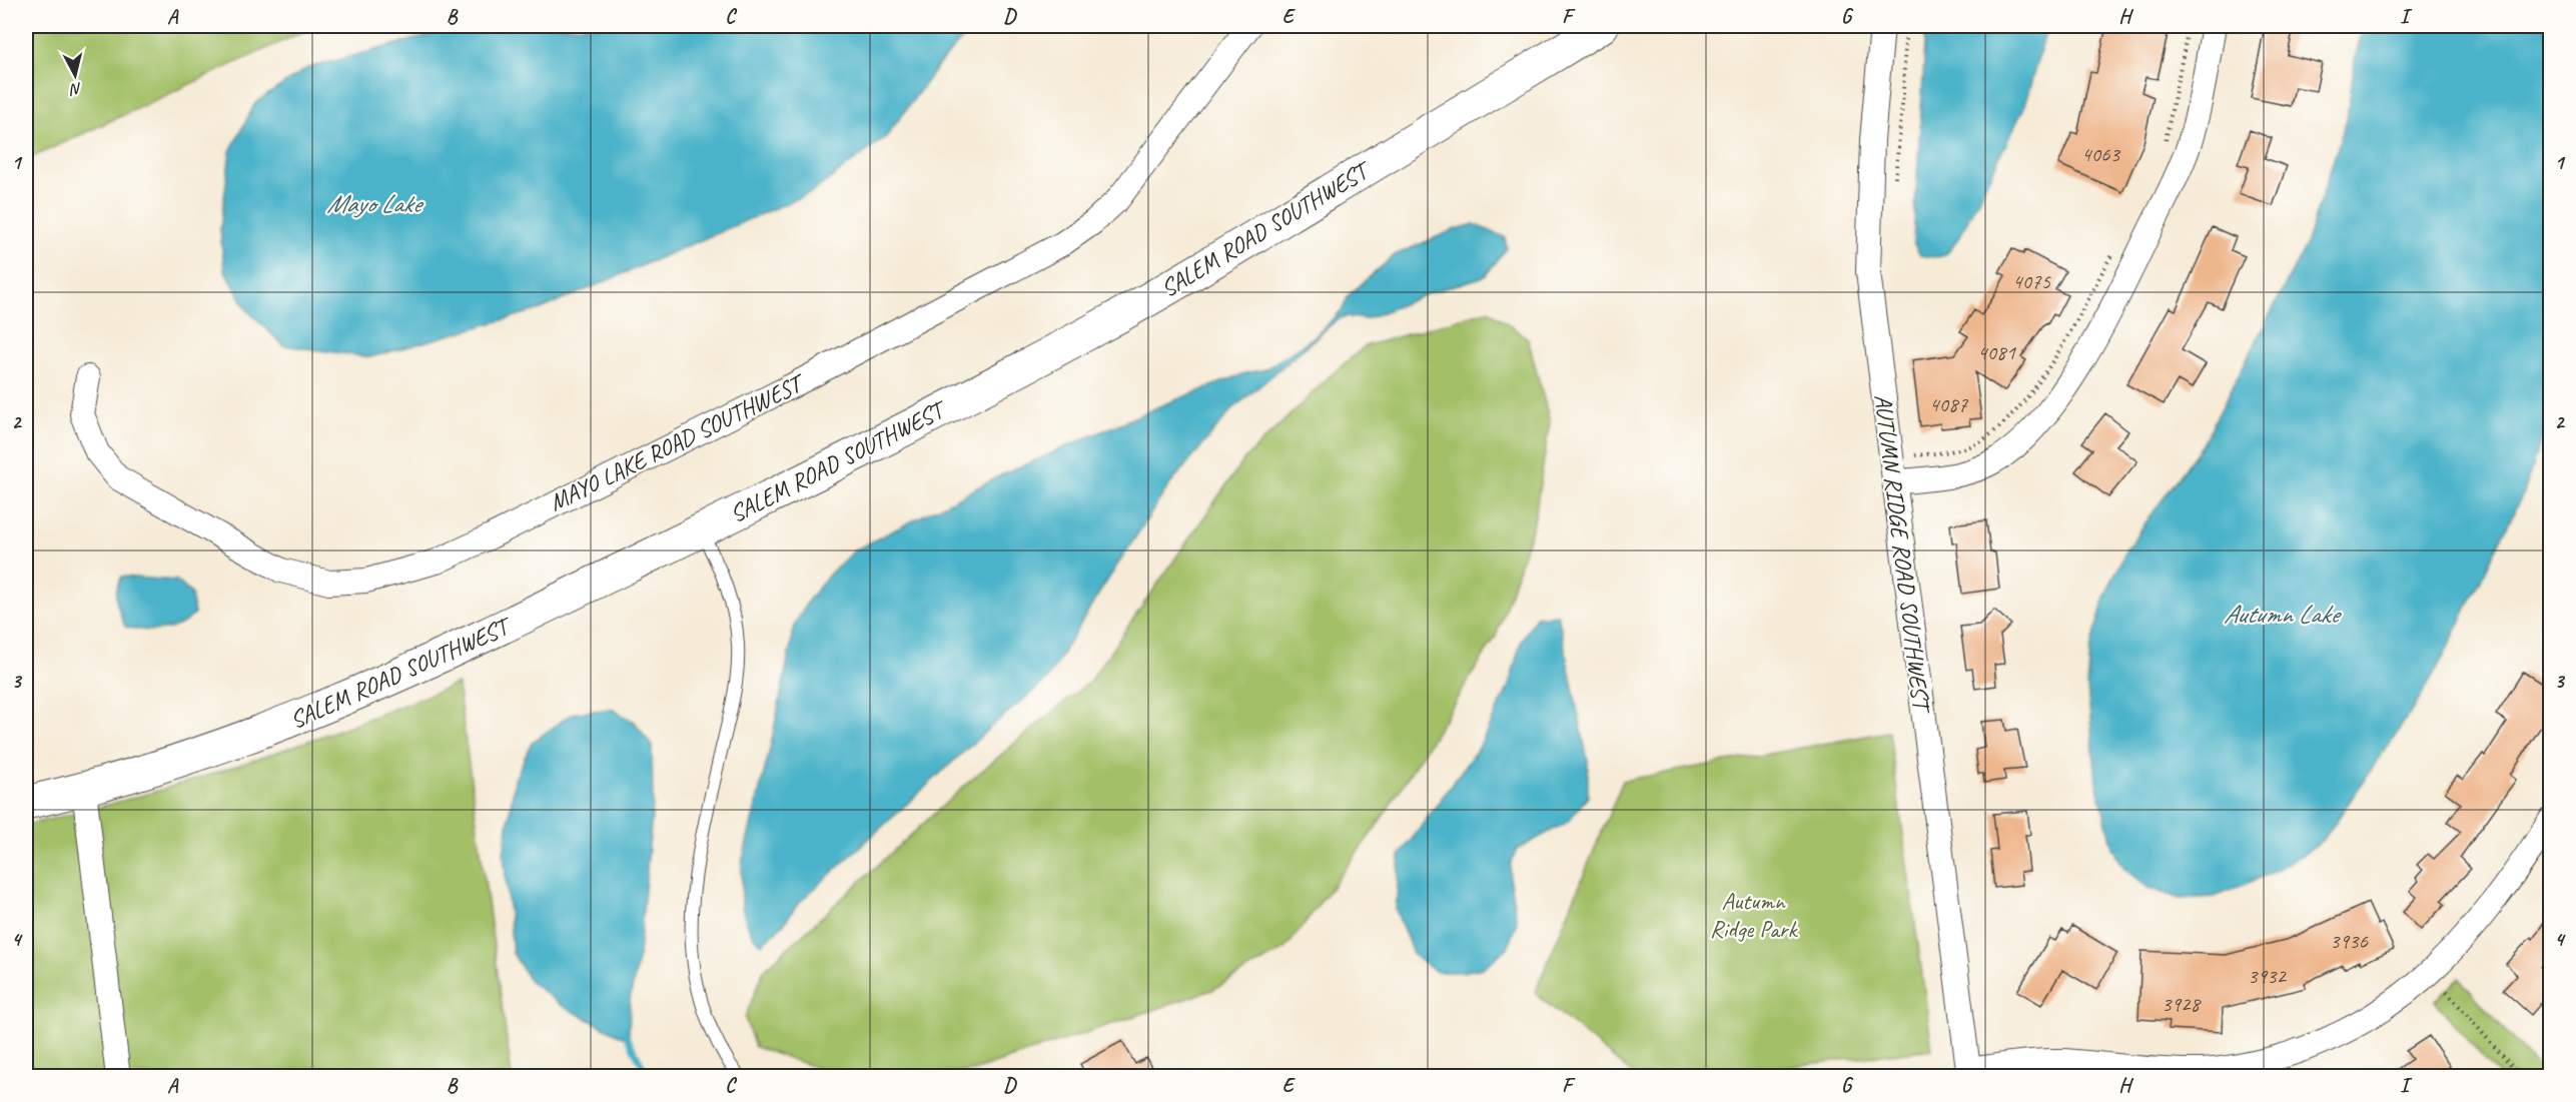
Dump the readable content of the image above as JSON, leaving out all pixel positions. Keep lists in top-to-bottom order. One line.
{"streets":{"main road":["SALEM ROAD SOUTHWEST"],"street":["MAYO LAKE ROAD SOUTHWEST","AUTUMN RIDGE ROAD SOUTHWEST"]},"water":["Mayo Lake","Autumn Lake"],"parks":["Autumn Ridge Park"],"house_numbers":["4063","4075","4081","4087","3936","3932","3928"],"north":"bottom","grid":{"columns":["A","B","C","D","E","F","G","H","I"],"rows":["1","2","3","4"]}}
